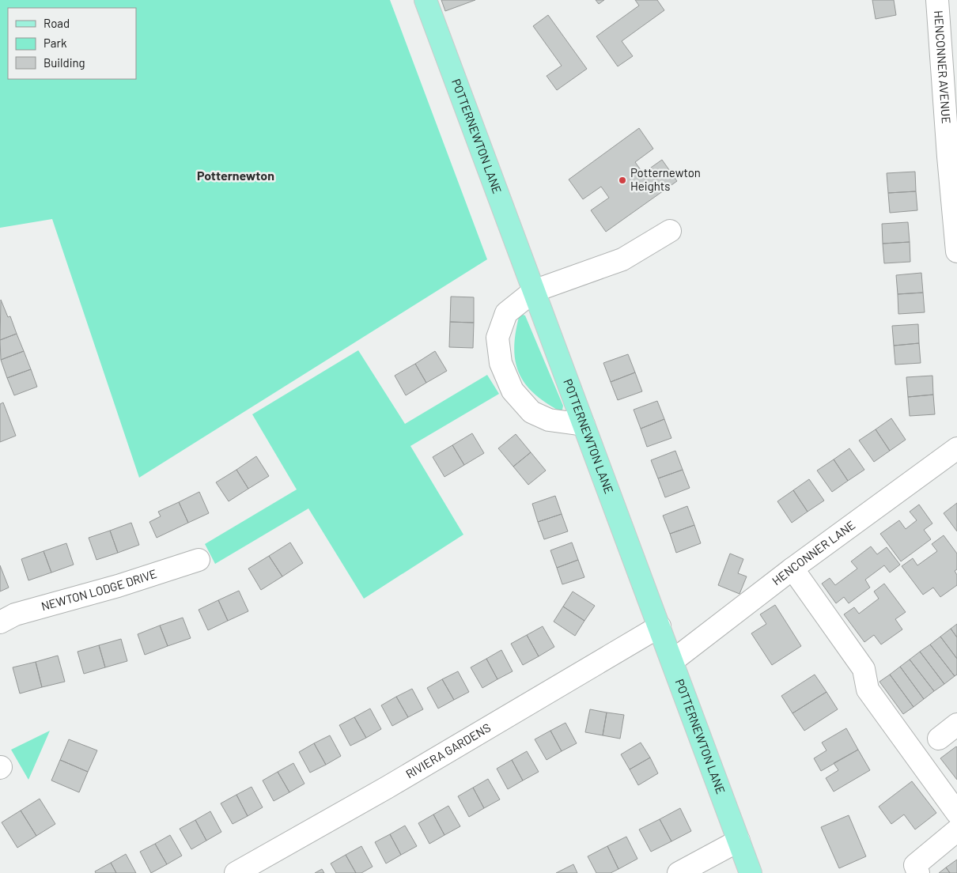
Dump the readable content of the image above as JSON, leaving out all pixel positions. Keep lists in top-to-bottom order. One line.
{"streets":{"main road":["POTTERNEWTON LANE"],"street":["HENCONNER AVENUE","HENCONNER LANE","NEWTON LODGE DRIVE","RIVIERA GARDENS"]},"crossings":[["POTTERNEWTON LANE","HENCONNER LANE"],["POTTERNEWTON LANE","RIVIERA GARDENS"]],"districts":["Potternewton"],"places":["Potternewton Heights"],"legend":["Road","Park","Building"]}
